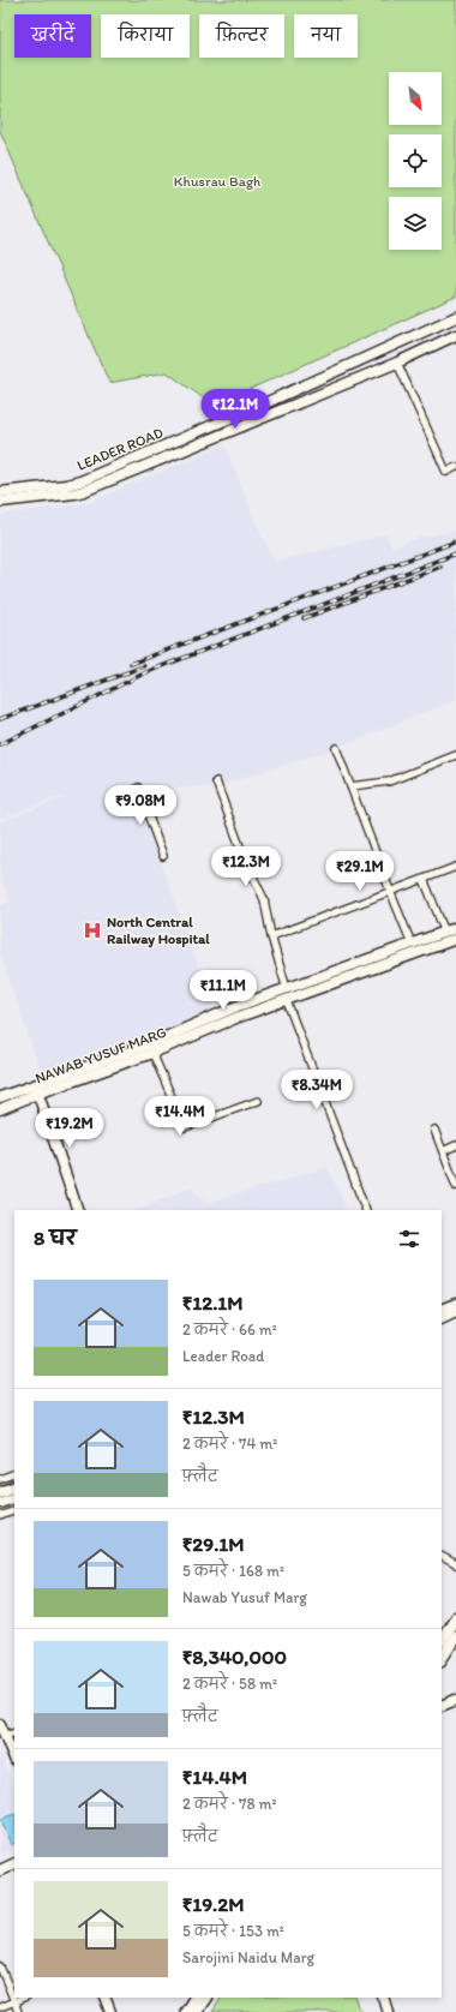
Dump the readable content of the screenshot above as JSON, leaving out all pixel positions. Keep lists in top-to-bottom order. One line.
{"streets":{"main road":["LEADER ROAD","NAWAB YUSUF MARG"]},"parks":["Khusrau Bagh"],"places":{"hospital":["North Central Railway Hospital"]},"north":"bottom right","page":{"chip":["खरीदें","किराया","फ़िल्टर","नया"],"price":["₹12.1M","₹9.08M","₹12.3M","₹29.1M","₹11.1M","₹8.34M","₹14.4M","₹19.2M"],"heading":"8 घर","list":[{"name":"₹12.1M","note":"2 कमरे · 66 m² · Leader Road"},{"name":"₹12.3M","note":"2 कमरे · 74 m² · फ़्लैट"},{"name":"₹29.1M","note":"5 कमरे · 168 m² · Nawab Yusuf Marg"},{"name":"₹8,340,000","note":"2 कमरे · 58 m² · फ़्लैट"},{"name":"₹14.4M","note":"2 कमरे · 78 m² · फ़्लैट"},{"name":"₹19.2M","note":"5 कमरे · 153 m² · Sarojini Naidu Marg"}]}}
